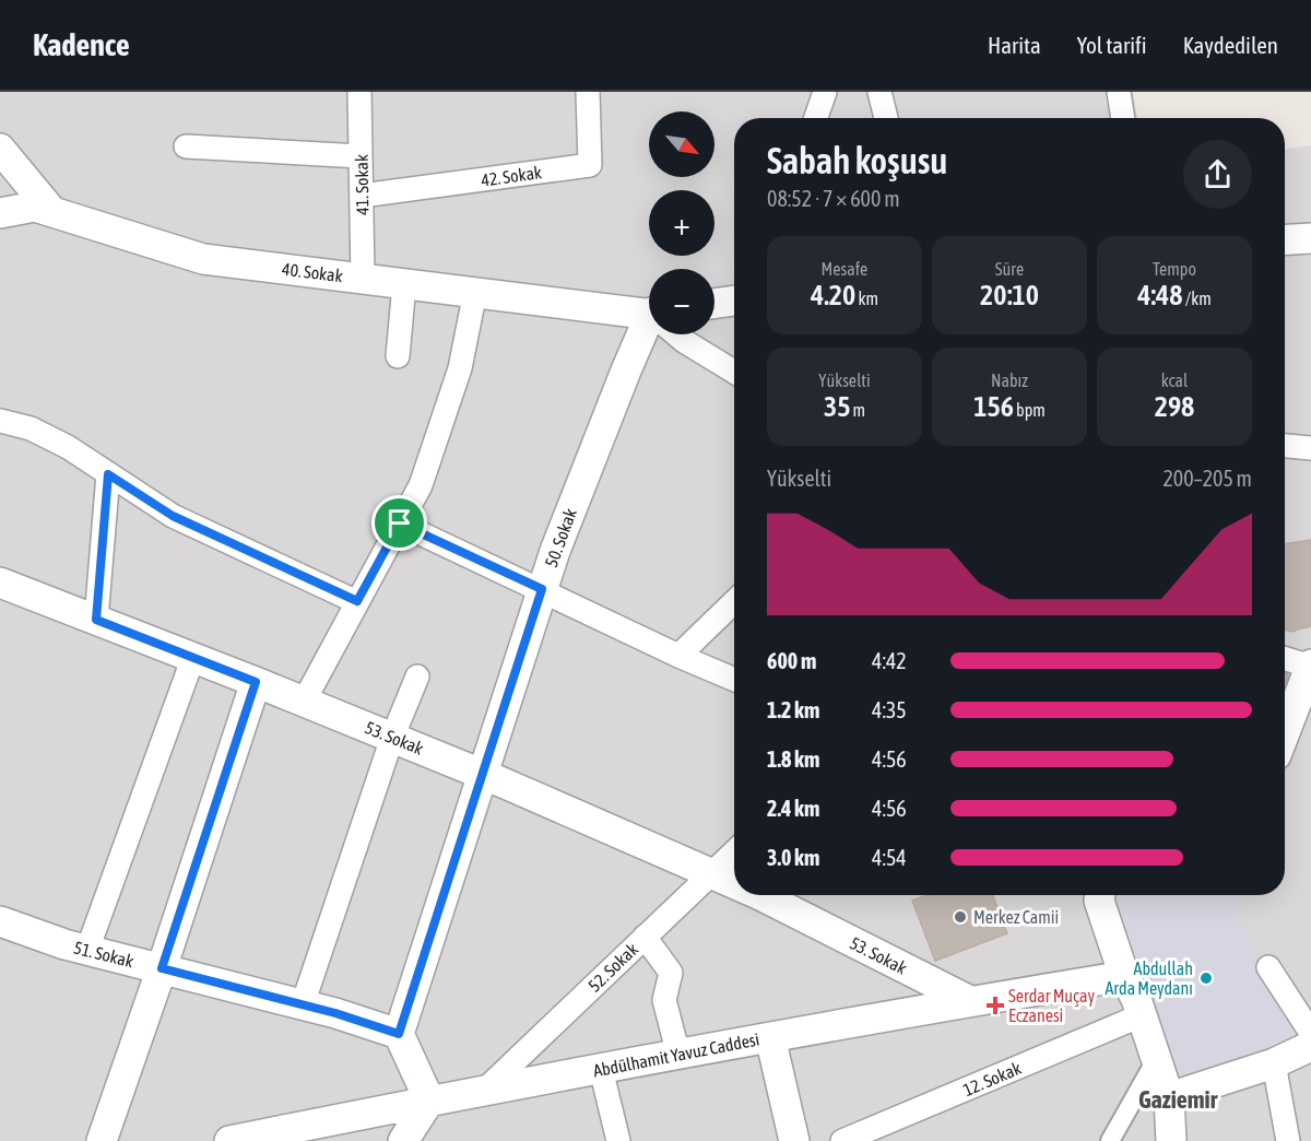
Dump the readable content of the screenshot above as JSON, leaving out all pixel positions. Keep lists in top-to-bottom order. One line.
{"streets":{"street":["42. Sokak","41. Sokak","40. Sokak","50. Sokak","53. Sokak","51. Sokak","52. Sokak","Abdülhamit Yavuz Caddesi","12. Sokak"]},"crossings":[["42. Sokak","41. Sokak"],["41. Sokak","40. Sokak"],["50. Sokak","53. Sokak"],["50. Sokak","51. Sokak"],["53. Sokak","52. Sokak"],["53. Sokak","Abdülhamit Yavuz Caddesi"],["52. Sokak","Abdülhamit Yavuz Caddesi"]],"districts":["Gaziemir"],"places":{"other":["Merkez Camii","Abdullah Arda Meydanı"],"health":["Serdar Muçay Eczanesi"]},"north":"bottom right","page":{"header":"Kadence","nav":["Harita","Yol tarifi","Kaydedilen"],"map_buttons":["+","−"],"heading":["Sabah koşusu","08:52 · 7 × 600 m"],"stats":[["Mesafe","4.20 km"],["Süre","20:10"],["Tempo","4:48 /km"],["Yükselti","35 m"],["Nabız","156 bpm"],["kcal","298"]],"chart":["Yükselti","200–205 m"],"list":[{"name":"600 m","note":"4:42"},{"name":"1.2 km","note":"4:35"},{"name":"1.8 km","note":"4:56"},{"name":"2.4 km","note":"4:56"},{"name":"3.0 km","note":"4:54"}]}}
